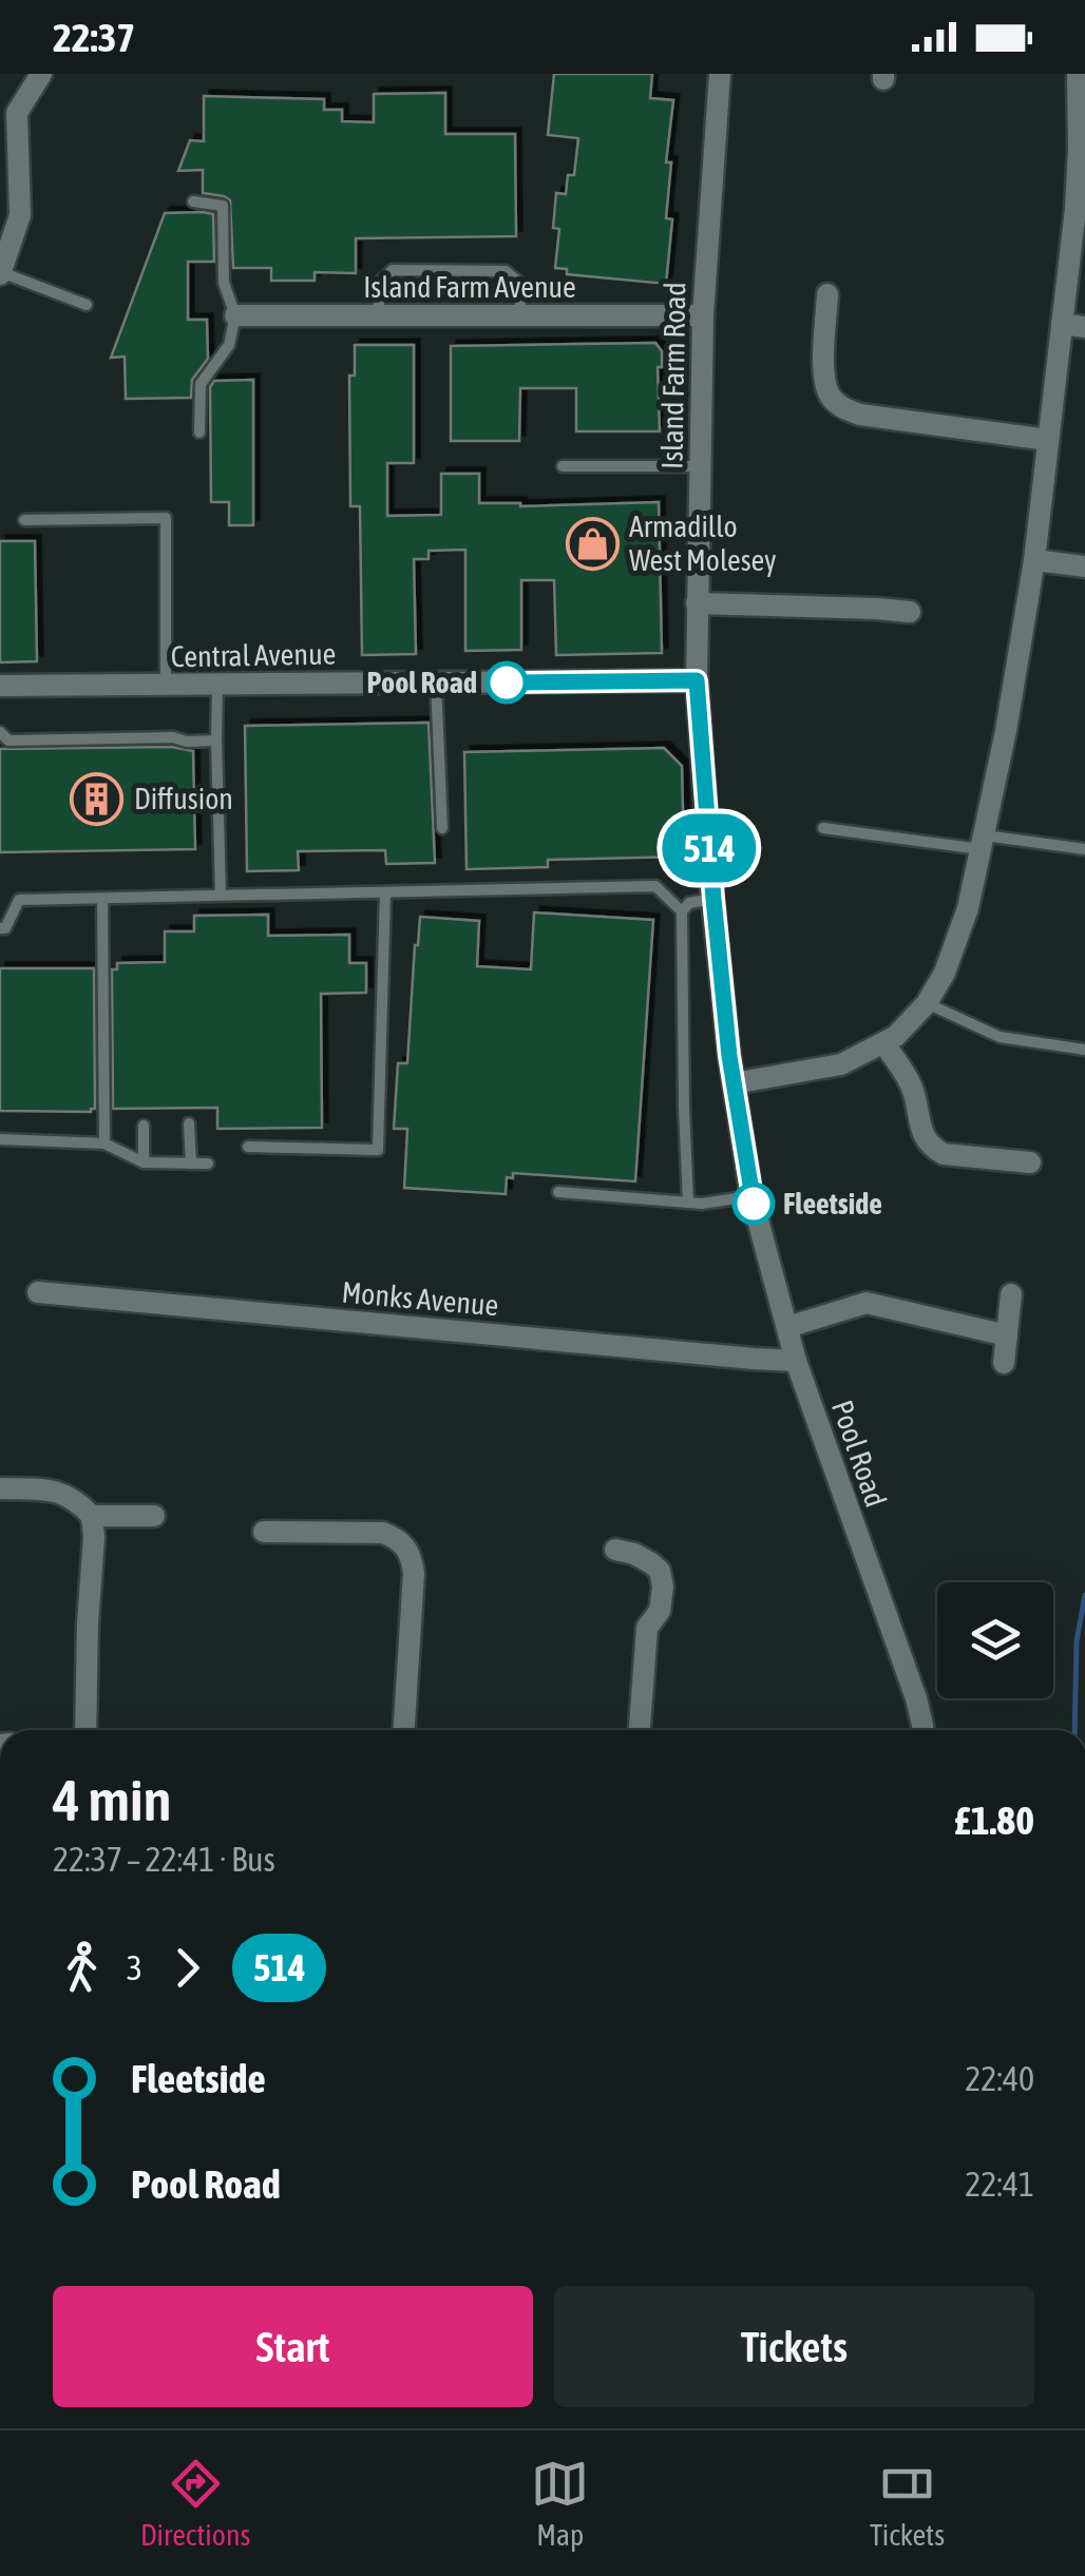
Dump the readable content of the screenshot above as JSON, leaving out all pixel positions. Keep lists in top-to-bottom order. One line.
{"streets":{"street":["Island Farm Avenue","Island Farm Road","Central Avenue","Monks Avenue","Pool Road"]},"crossings":[["Island Farm Avenue","Island Farm Road"],["Island Farm Road","Central Avenue"],["Island Farm Road","Pool Road"],["Central Avenue","Pool Road"],["Monks Avenue","Pool Road"]],"places":{"shop":["Armadillo West Molesey"],"other":["Pool Road","Fleetside"],"building":["Diffusion"]},"lines":["bus line 514"],"page":{"status":"22:37","on_map":"514","heading":["4 min","22:37 – 22:41 · Bus","£1.80"],"legs":["3","514"],"list":[{"name":"Fleetside","value":"22:40"},{"name":"Pool Road","value":"22:41"}],"buttons":["Start","Tickets"],"tabs":["Directions","Map","Tickets"]}}
